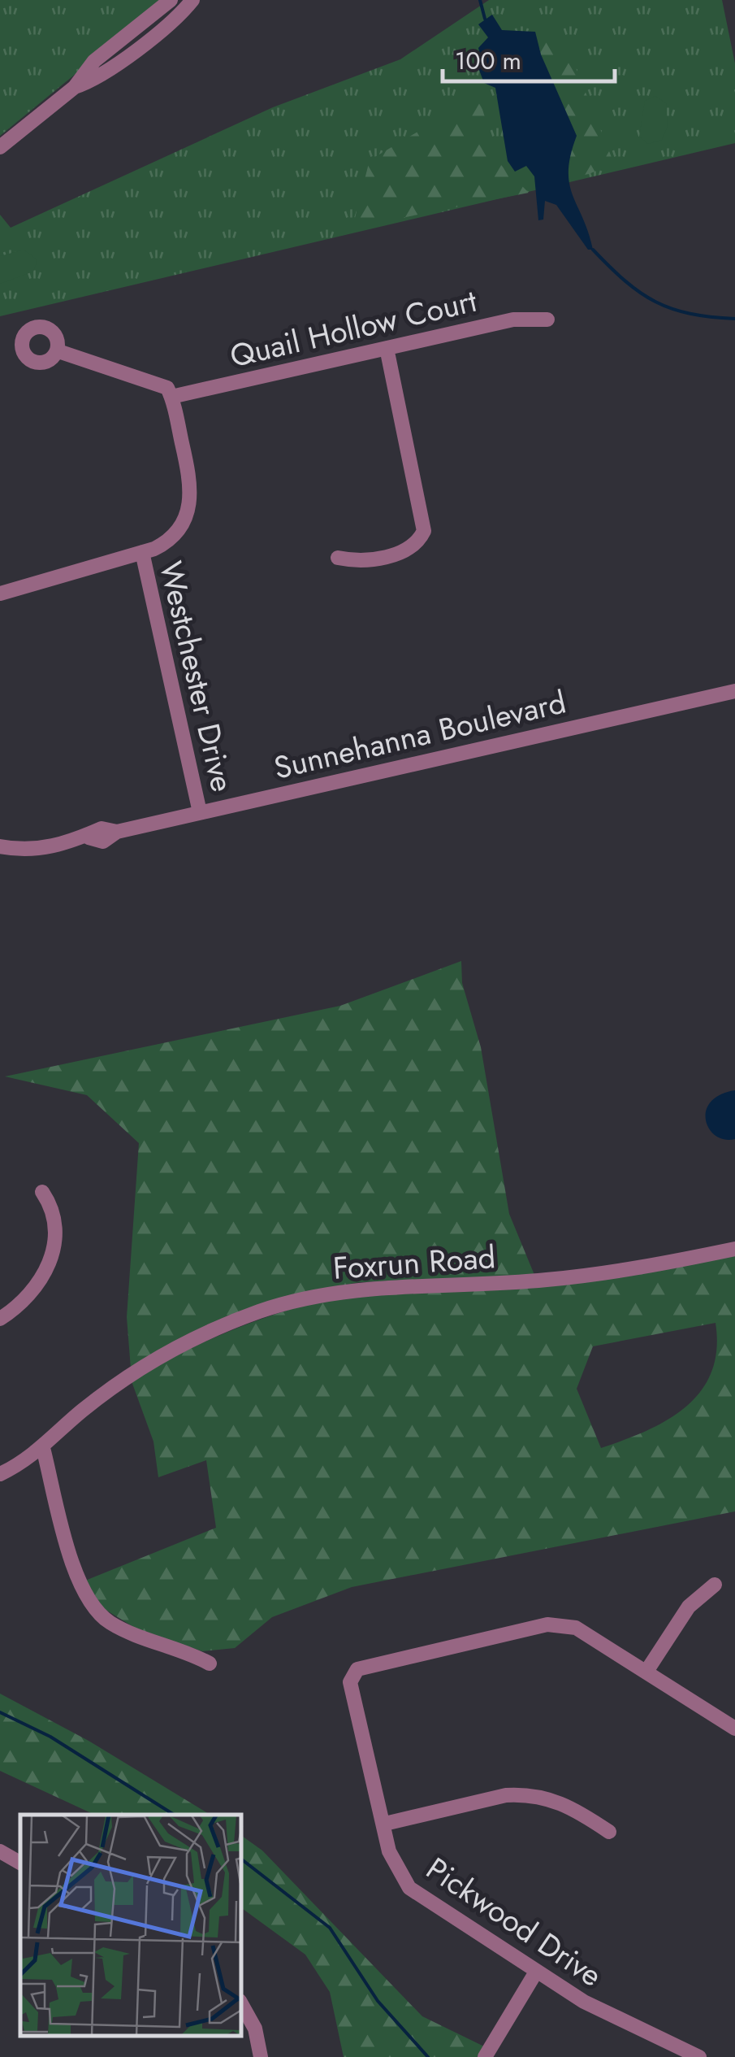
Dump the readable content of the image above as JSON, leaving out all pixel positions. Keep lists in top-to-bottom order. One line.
{"streets":{"street":["Quail Hollow Court","Westchester Drive","Sunnehanna Boulevard","Foxrun Road","Pickwood Drive"]},"crossings":[["Westchester Drive","Sunnehanna Boulevard"]],"scale_bar":"100 m"}
